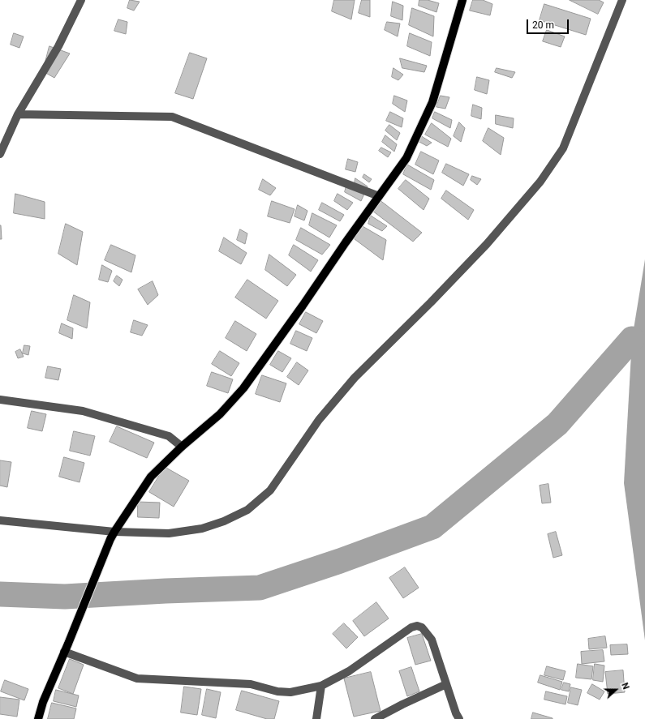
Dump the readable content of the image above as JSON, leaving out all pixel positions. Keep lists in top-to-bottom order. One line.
{"scale_bar":"20 m","north":"right"}
